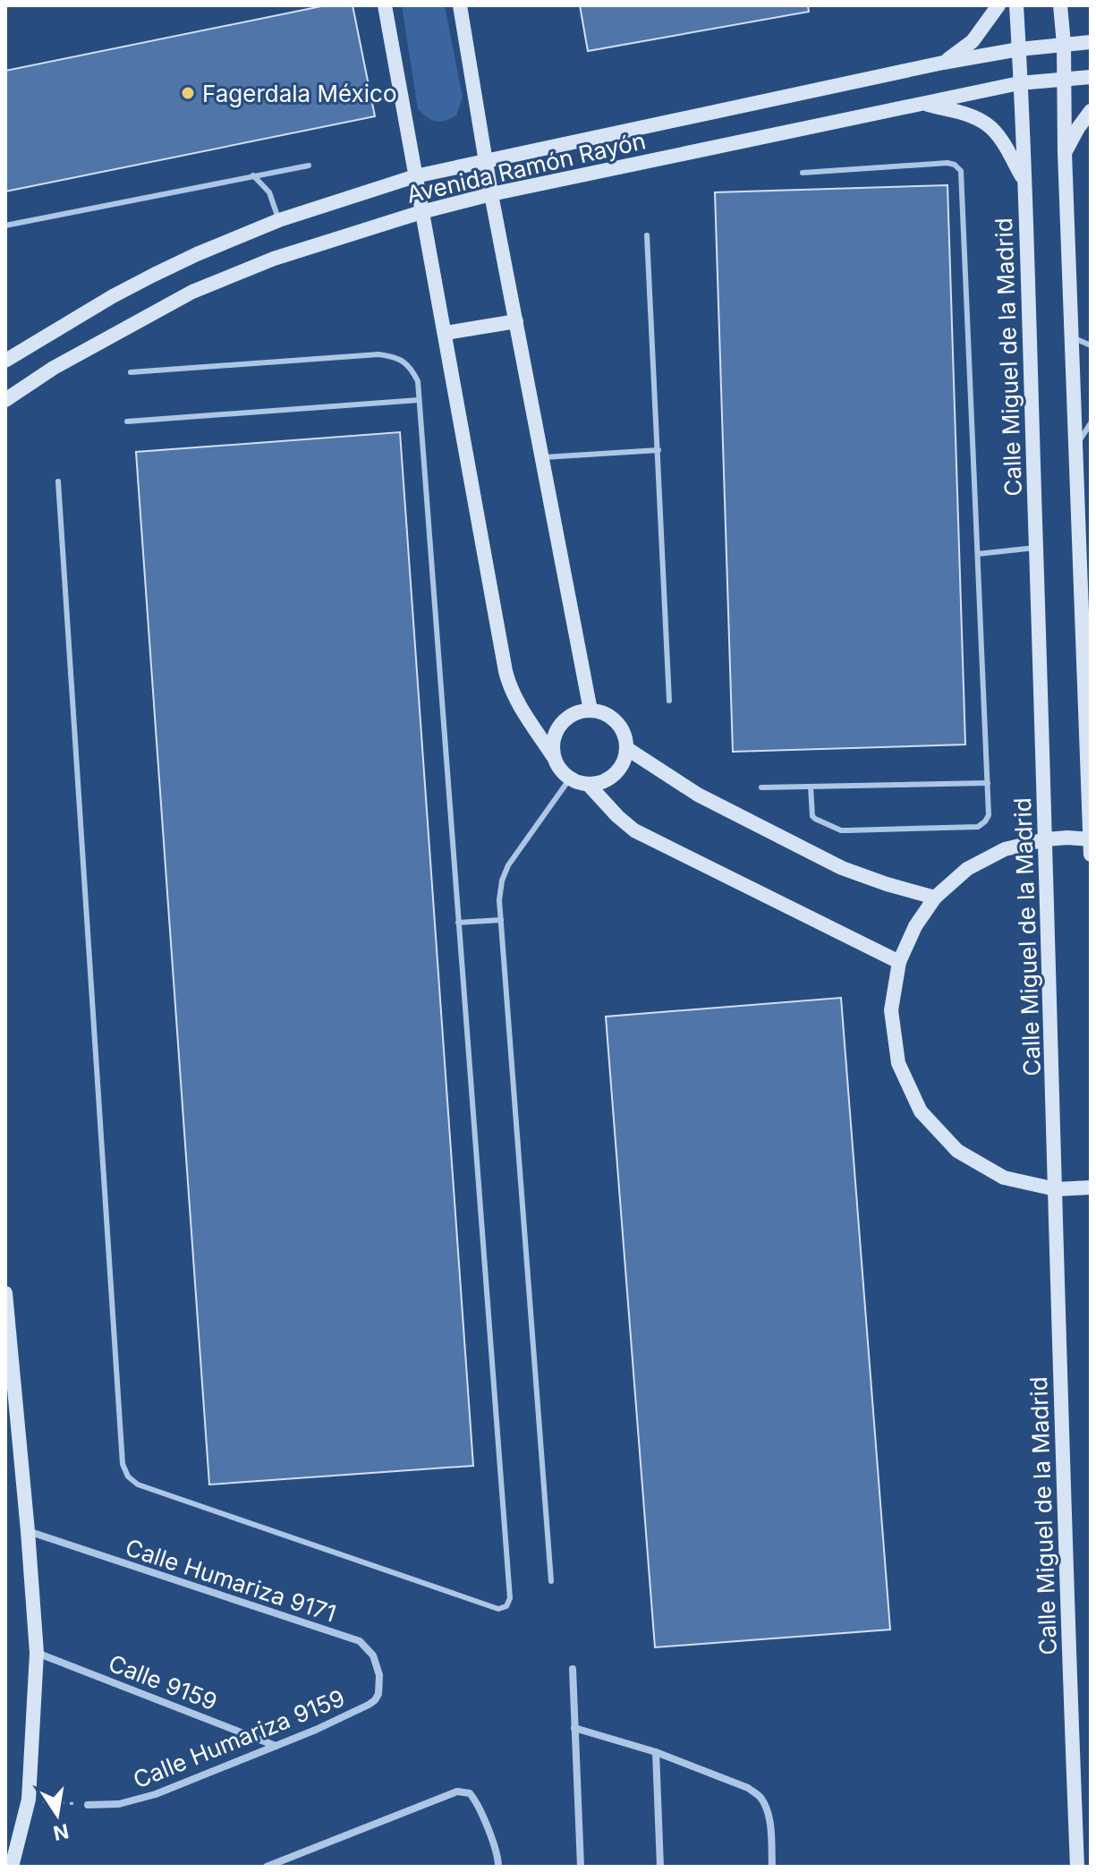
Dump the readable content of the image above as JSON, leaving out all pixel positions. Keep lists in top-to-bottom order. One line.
{"streets":{"main road":["Avenida Ramón Rayón","Calle Miguel de la Madrid"],"street":["Calle Humariza 9171","Calle 9159","Calle Humariza 9159"]},"crossings":[["Avenida Ramón Rayón","Calle Miguel de la Madrid"],["Calle Humariza 9171","Calle Humariza 9159"],["Calle 9159","Calle Humariza 9159"]],"places":["Fagerdala México"],"north":"bottom"}
